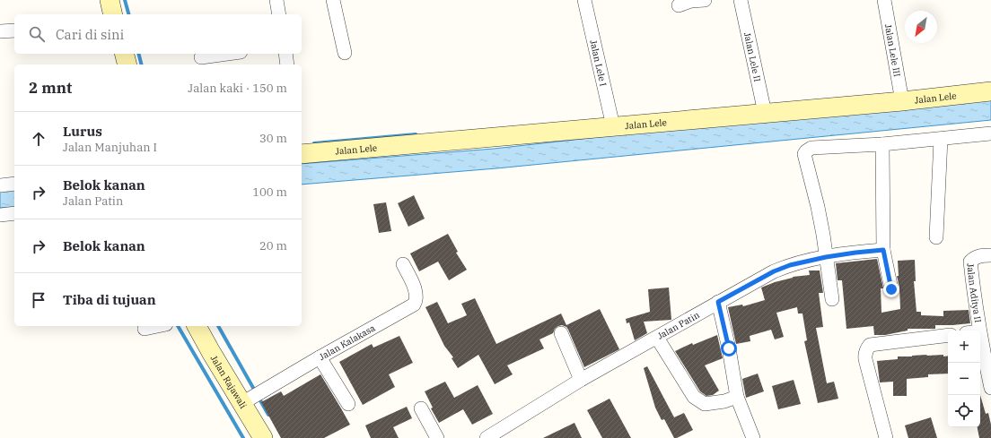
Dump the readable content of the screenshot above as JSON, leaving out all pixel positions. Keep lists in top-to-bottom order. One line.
{"streets":{"main road":["Jalan Lele","Jalan Rajawali"],"street":["Jalan Lele III","Jalan Lele II","Jalan Lele I","Jalan Aditya II","Jalan Patin","Jalan Kalakasa"]},"crossings":[["Jalan Lele III","Jalan Lele"],["Jalan Lele II","Jalan Lele"],["Jalan Lele I","Jalan Lele"],["Jalan Kalakasa","Jalan Rajawali"]],"north":"bottom left","page":{"search":"Cari di sini","heading":["2 mnt","Jalan kaki · 150 m"],"list":[["Lurus","Jalan Manjuhan I","30 m"],["Belok kanan","Jalan Patin","100 m"],["Belok kanan","20 m"],"Tiba di tujuan"],"map_buttons":["+","−"]}}
